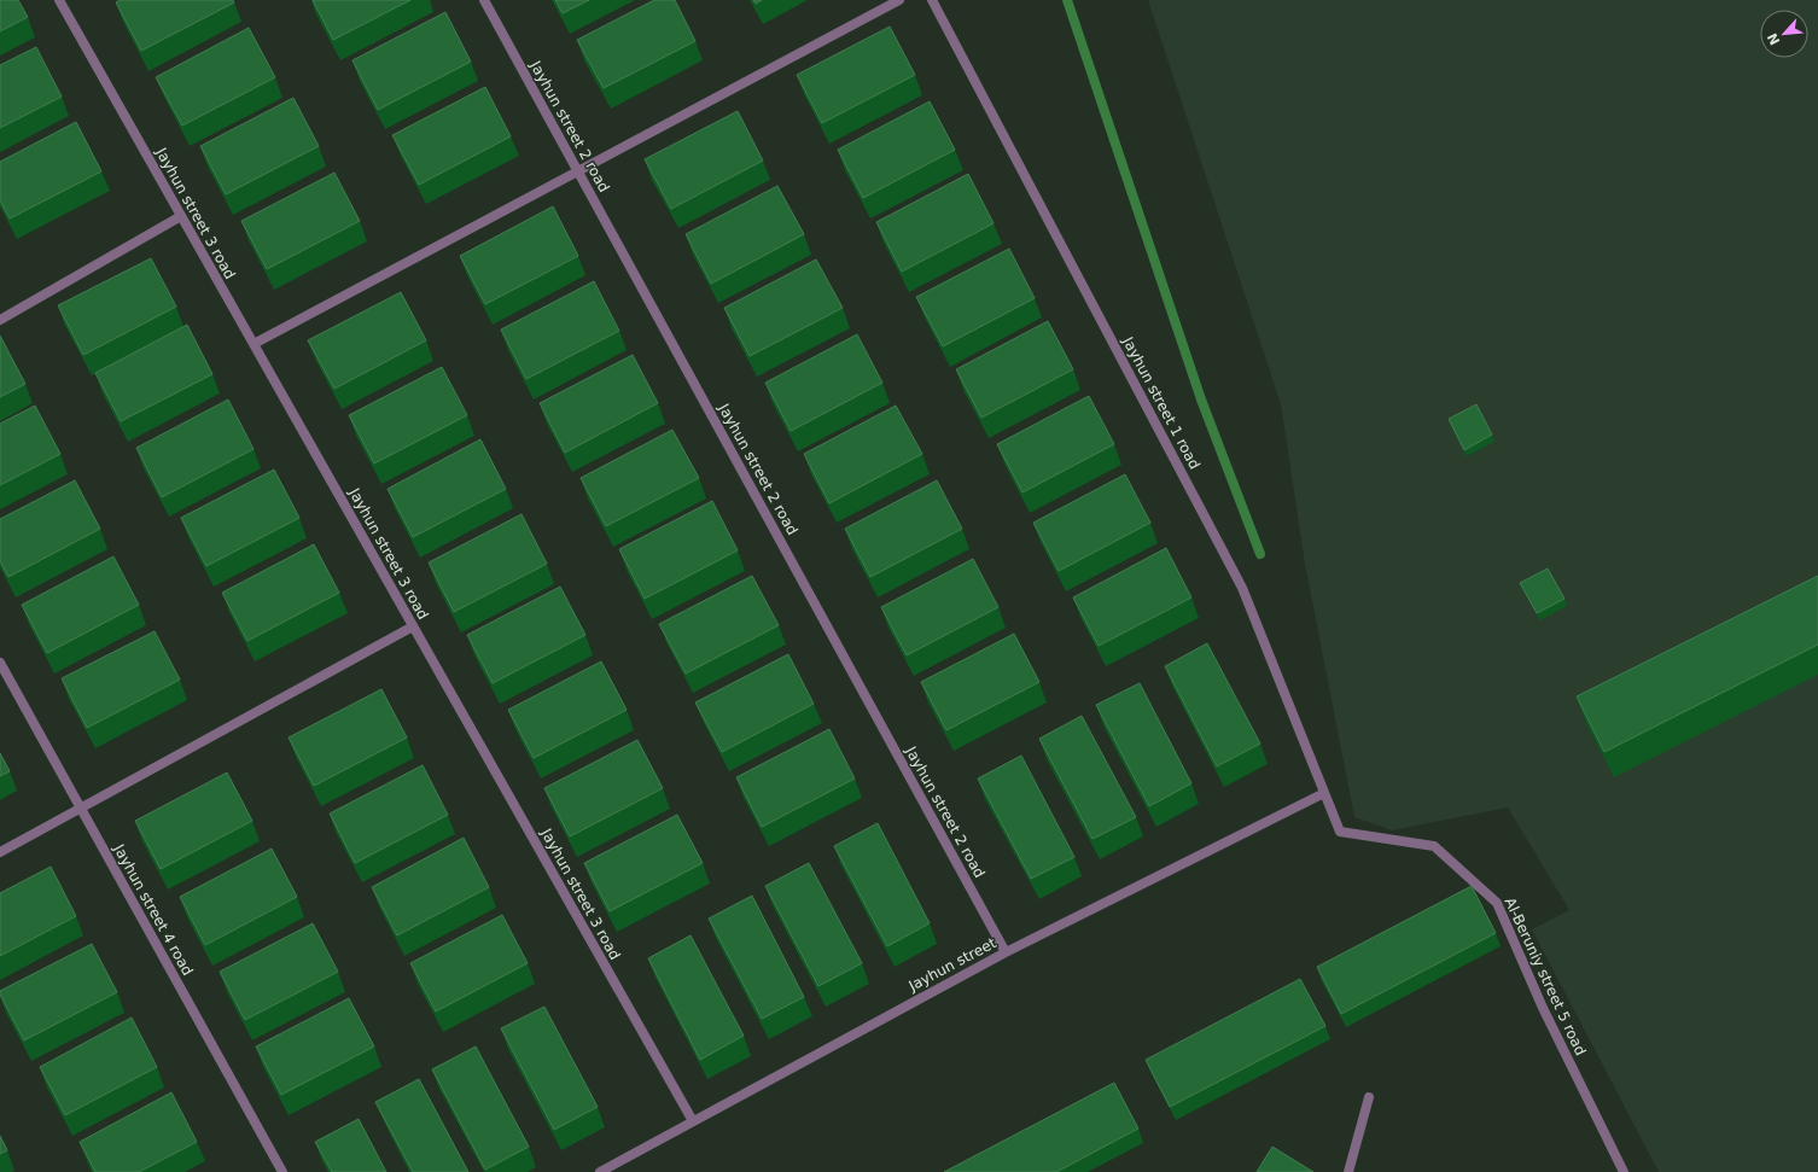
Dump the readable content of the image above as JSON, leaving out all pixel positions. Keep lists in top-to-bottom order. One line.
{"streets":{"street":["Jayhun street 2 road","Jayhun street 3 road","Jayhun street 1 road","Jayhun street 4 road","Jayhun street","Al-Beruniy street 5 road"]},"crossings":[["Jayhun street 2 road","Jayhun street"],["Jayhun street 3 road","Jayhun street"],["Jayhun street 1 road","Jayhun street"],["Jayhun street 1 road","Al-Beruniy street 5 road"]],"north":"bottom left"}
